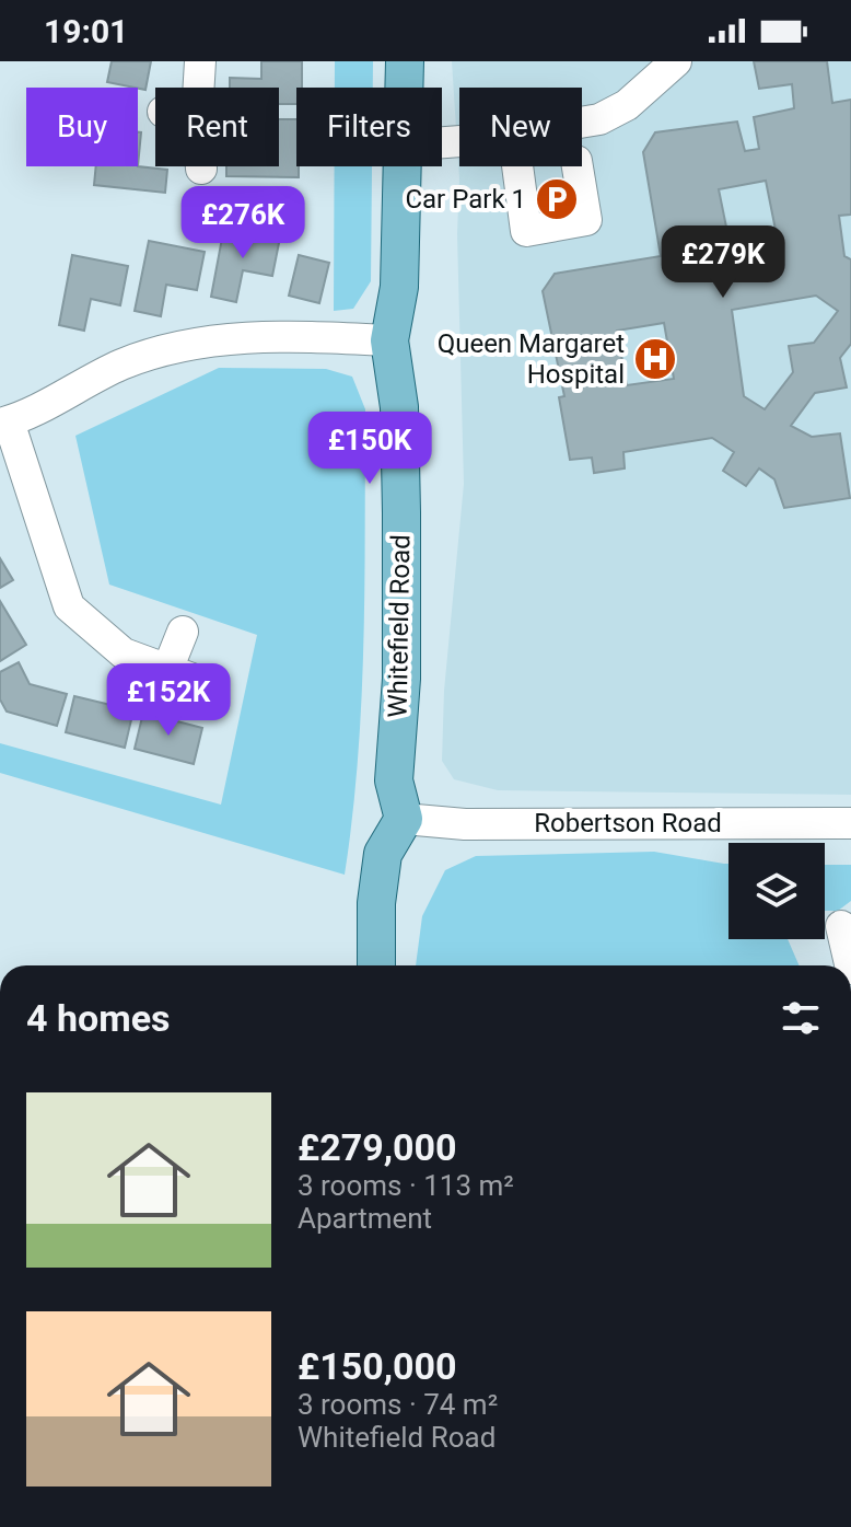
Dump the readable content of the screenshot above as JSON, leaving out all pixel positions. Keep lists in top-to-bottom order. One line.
{"streets":{"main road":["Whitefield Road"],"street":["Robertson Road"]},"crossings":[["Whitefield Road","Robertson Road"]],"places":{"parking":["Car Park 1"],"hospital":["Queen Margaret Hospital"]},"page":{"status":"19:01","chip":["Buy","Rent","Filters","New"],"price":["£276K","£279K","£150K","£152K"],"heading":"4 homes","list":[{"name":"£279,000","note":"3 rooms · 113 m² · Apartment"},{"name":"£150,000","note":"3 rooms · 74 m² · Whitefield Road"}]}}
